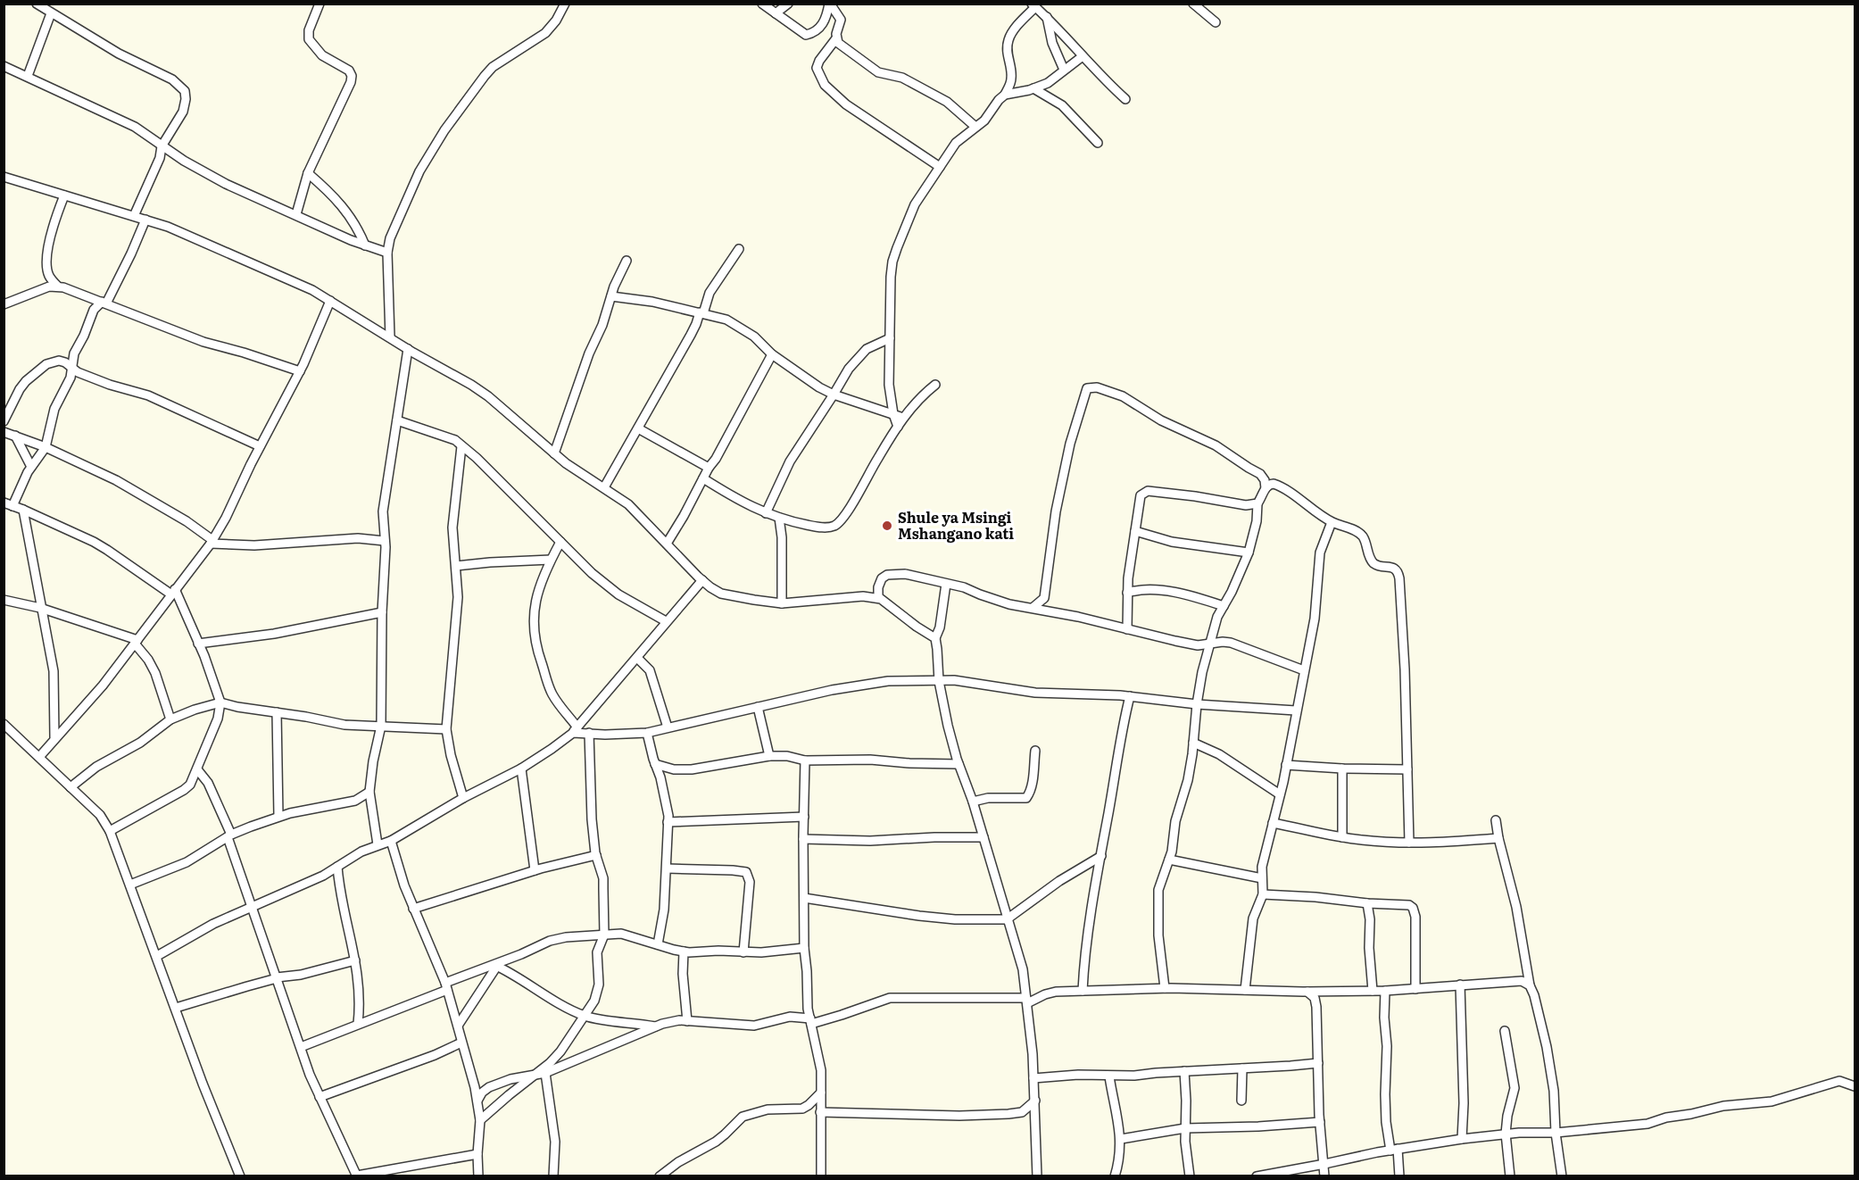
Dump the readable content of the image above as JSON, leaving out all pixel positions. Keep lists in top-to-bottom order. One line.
{"places":["Shule ya Msingi Mshangano kati"]}
